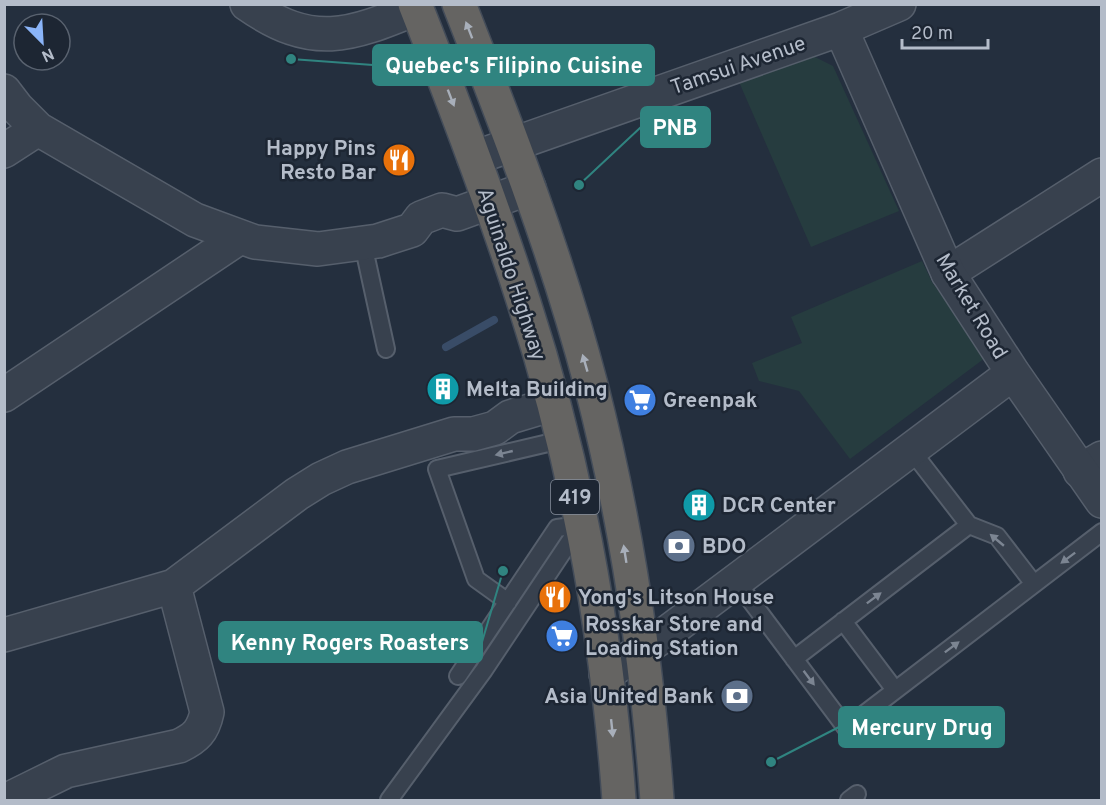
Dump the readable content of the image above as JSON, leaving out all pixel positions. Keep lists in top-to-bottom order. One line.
{"streets":{"highway":["Aguinaldo Highway","419"],"street":["Tamsui Avenue","Market Road"]},"crossings":[["Tamsui Avenue","Aguinaldo Highway"],["Tamsui Avenue","Market Road"]],"places":{"other":["Quebec's Filipino Cuisine","PNB","Kenny Rogers Roasters","Mercury Drug"],"restaurant":["Happy Pins Resto Bar","Yong's Litson House"],"building":["Melta Building","DCR Center"],"supermarket":["Greenpak","Rosskar Store and Loading Station"],"bank":["BDO","Asia United Bank"]},"scale_bar":"20 m","north":"bottom right"}
